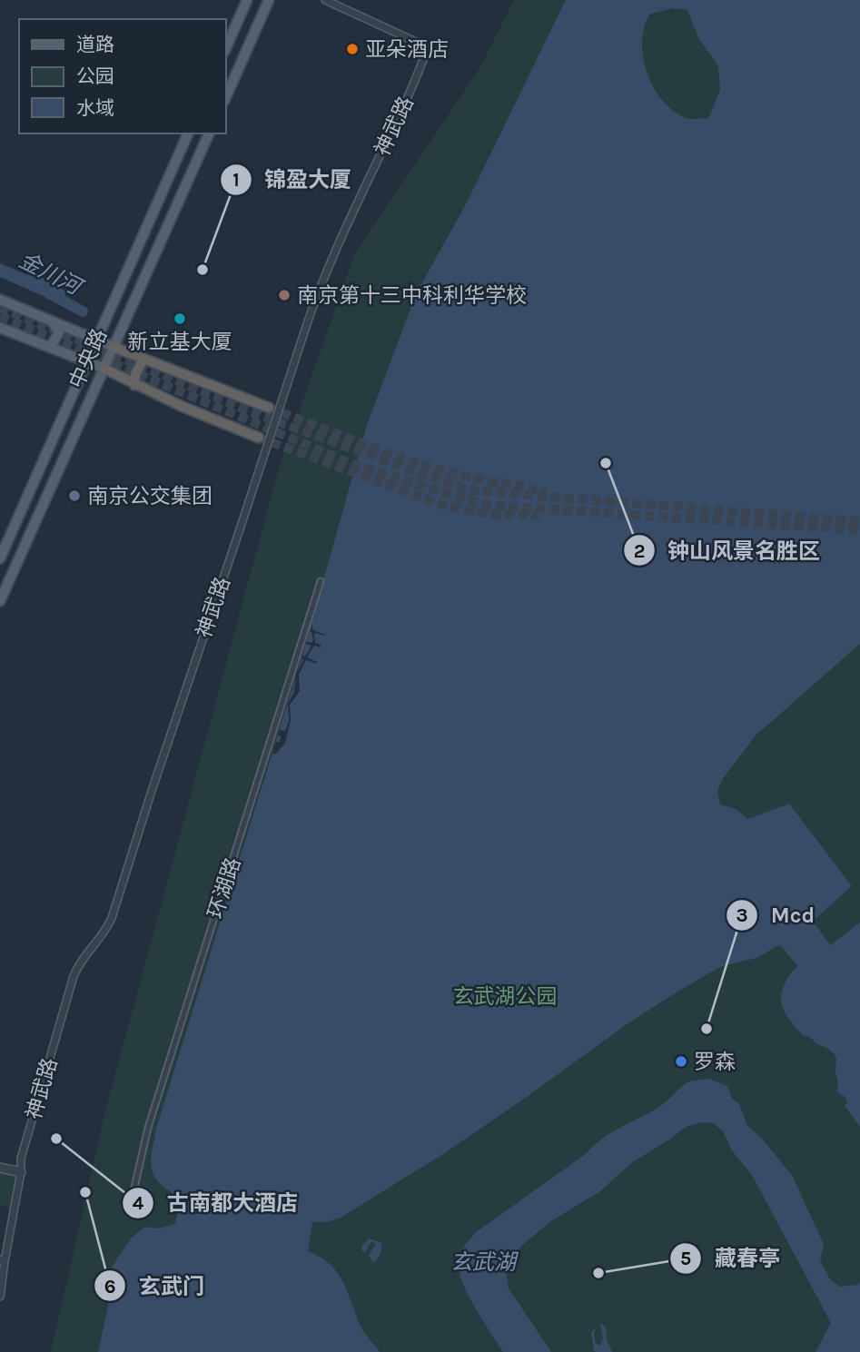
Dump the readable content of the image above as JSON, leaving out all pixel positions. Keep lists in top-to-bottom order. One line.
{"streets":{"main road":["中央路"],"street":["神武路","环湖路"]},"water":["金川河","玄武湖"],"parks":["玄武湖公园"],"places":["亚朵酒店","锦盈大厦","南京第十三中科利华学校","新立基大厦","钟山风景名胜区","南京公交集团","Mcd","罗森","古南都大酒店","玄武门","藏春亭"],"legend":["道路","公园","水域"]}
